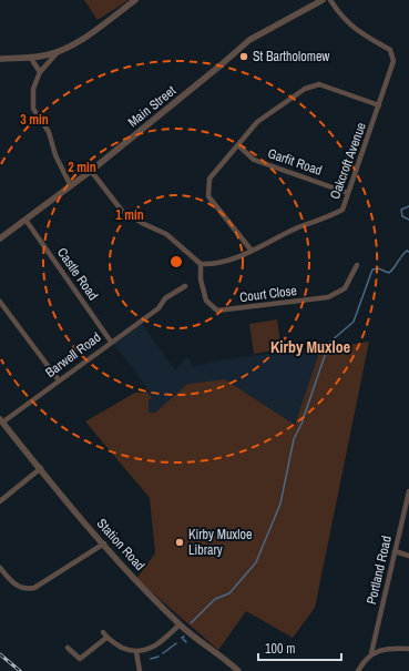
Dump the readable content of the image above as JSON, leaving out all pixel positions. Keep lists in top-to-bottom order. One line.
{"streets":{"street":["Main Street","Oakcroft Avenue","Garfit Road","Castle Road","Court Close","Barwell Road","Station Road","Portland Road"]},"crossings":[["Main Street","Castle Road"],["Oakcroft Avenue","Garfit Road"],["Oakcroft Avenue","Court Close"],["Castle Road","Barwell Road"],["Barwell Road","Station Road"]],"districts":["Kirby Muxloe"],"places":["St Bartholomew","Kirby Muxloe Library"],"scale_bar":"100 m","rings":["3 min","2 min","1 min"]}
